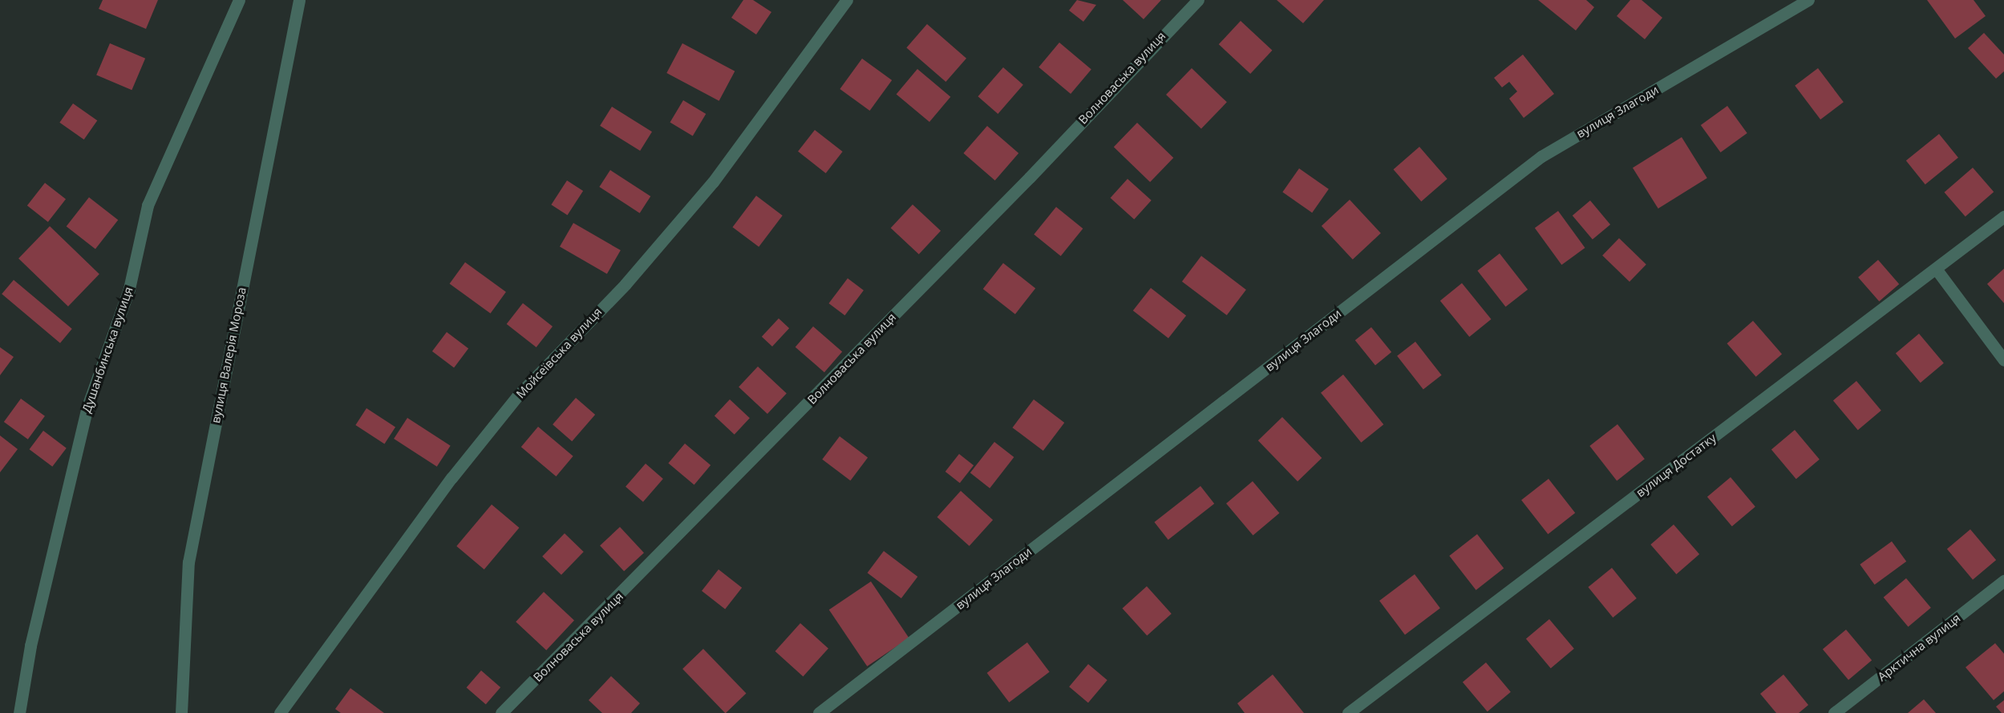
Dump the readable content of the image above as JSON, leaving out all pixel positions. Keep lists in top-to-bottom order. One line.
{"streets":{"street":["Волноваська вулиця","вулиця Злагоди","Душанбинська вулиця","Мойсеївська вулиця","вулиця Валерія Мороза","вулиця Достатку","Арктична вулиця"]}}
